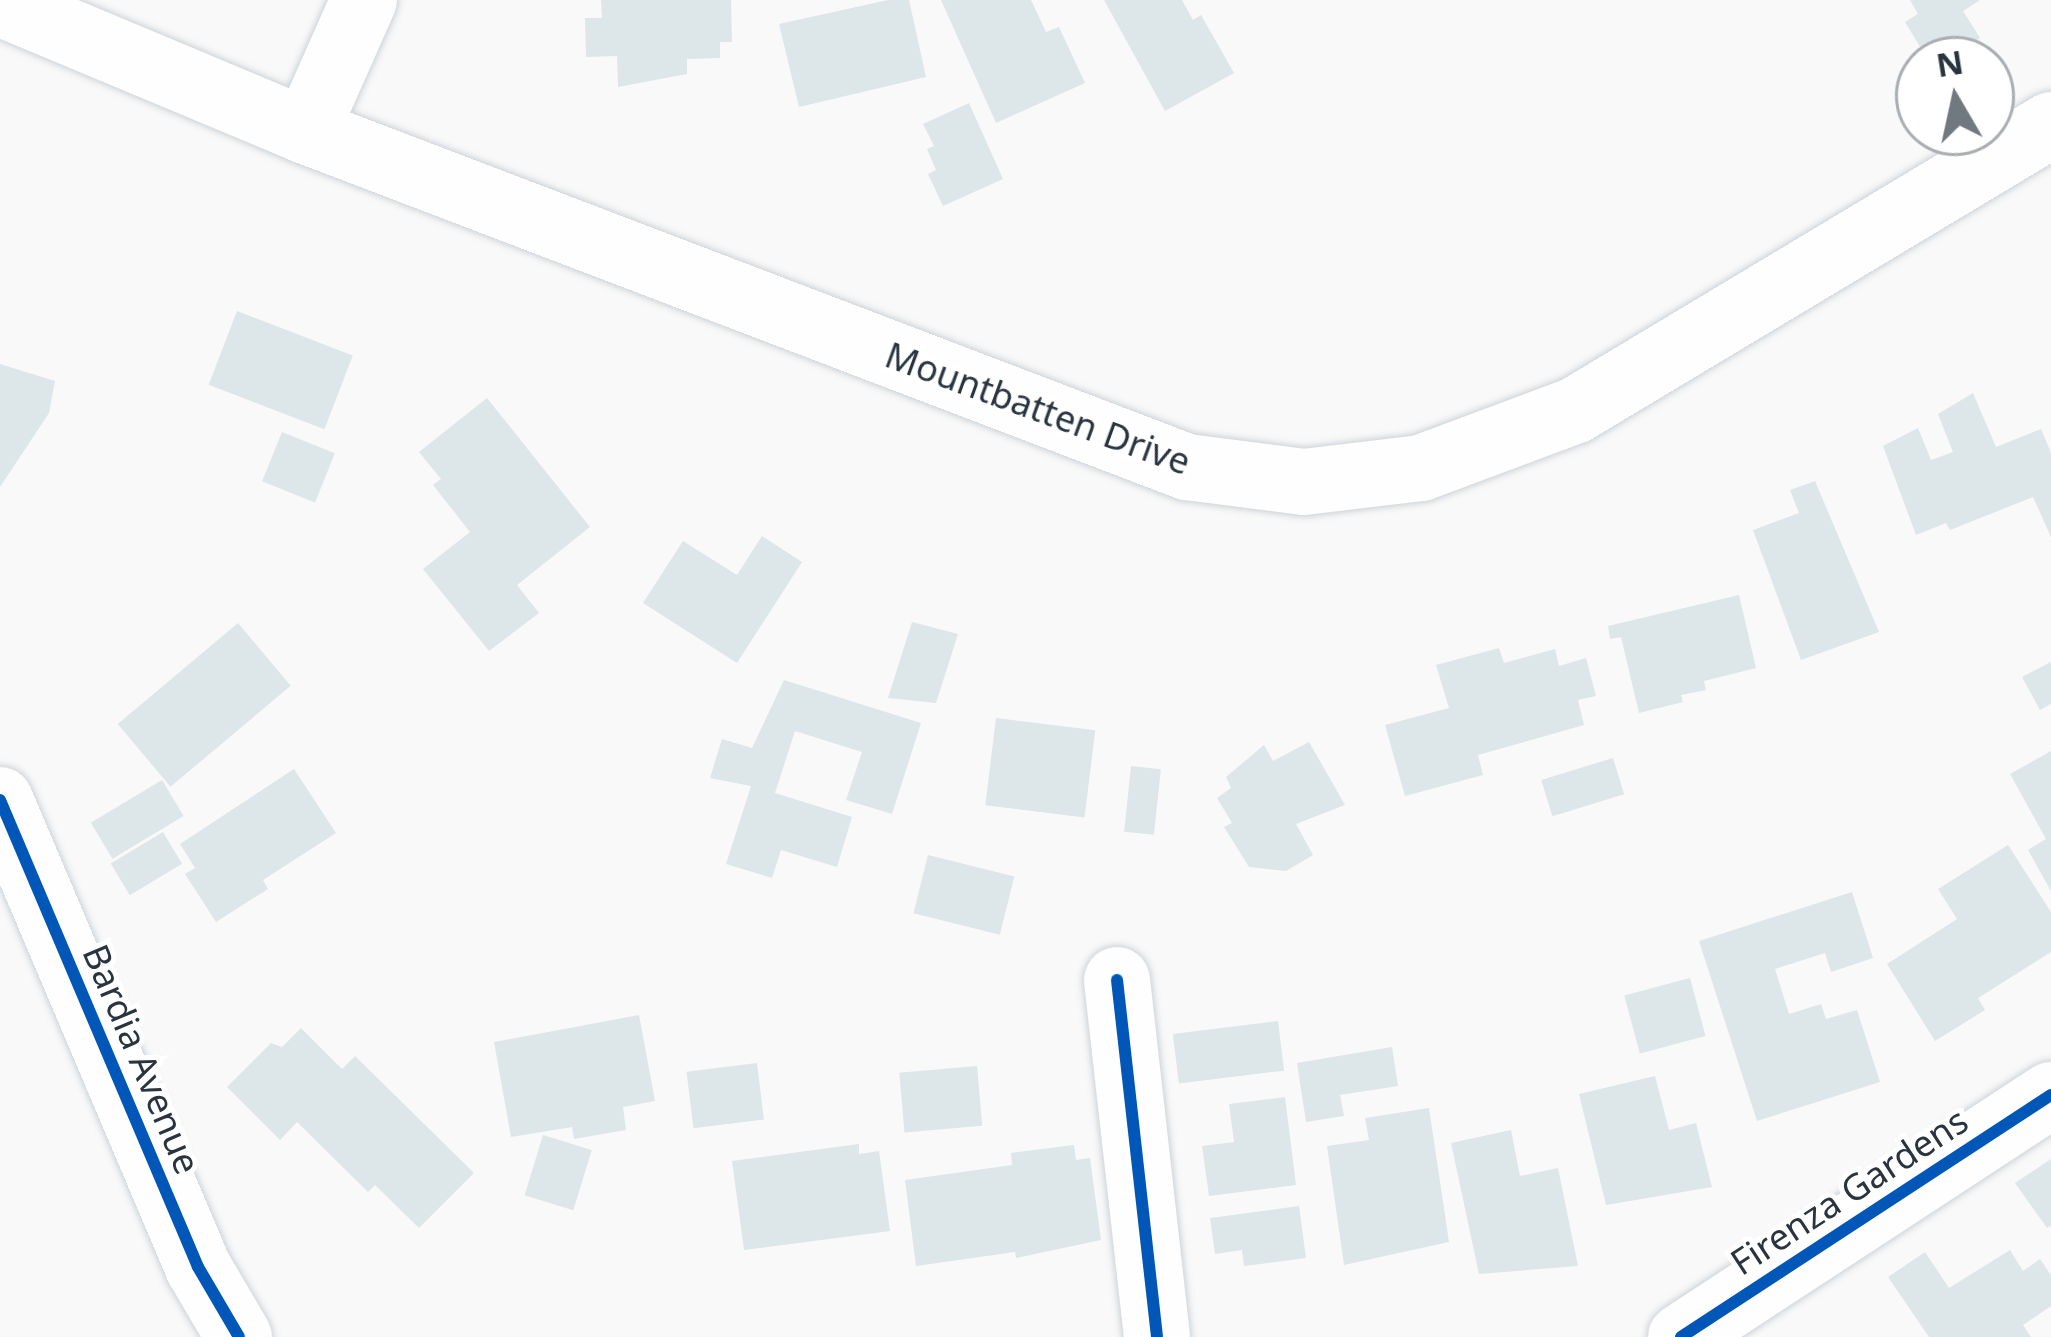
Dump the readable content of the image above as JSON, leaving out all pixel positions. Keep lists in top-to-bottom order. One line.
{"streets":{"main road":["Mountbatten Drive","Bardia Avenue","Firenza Gardens"]},"north":"top"}
